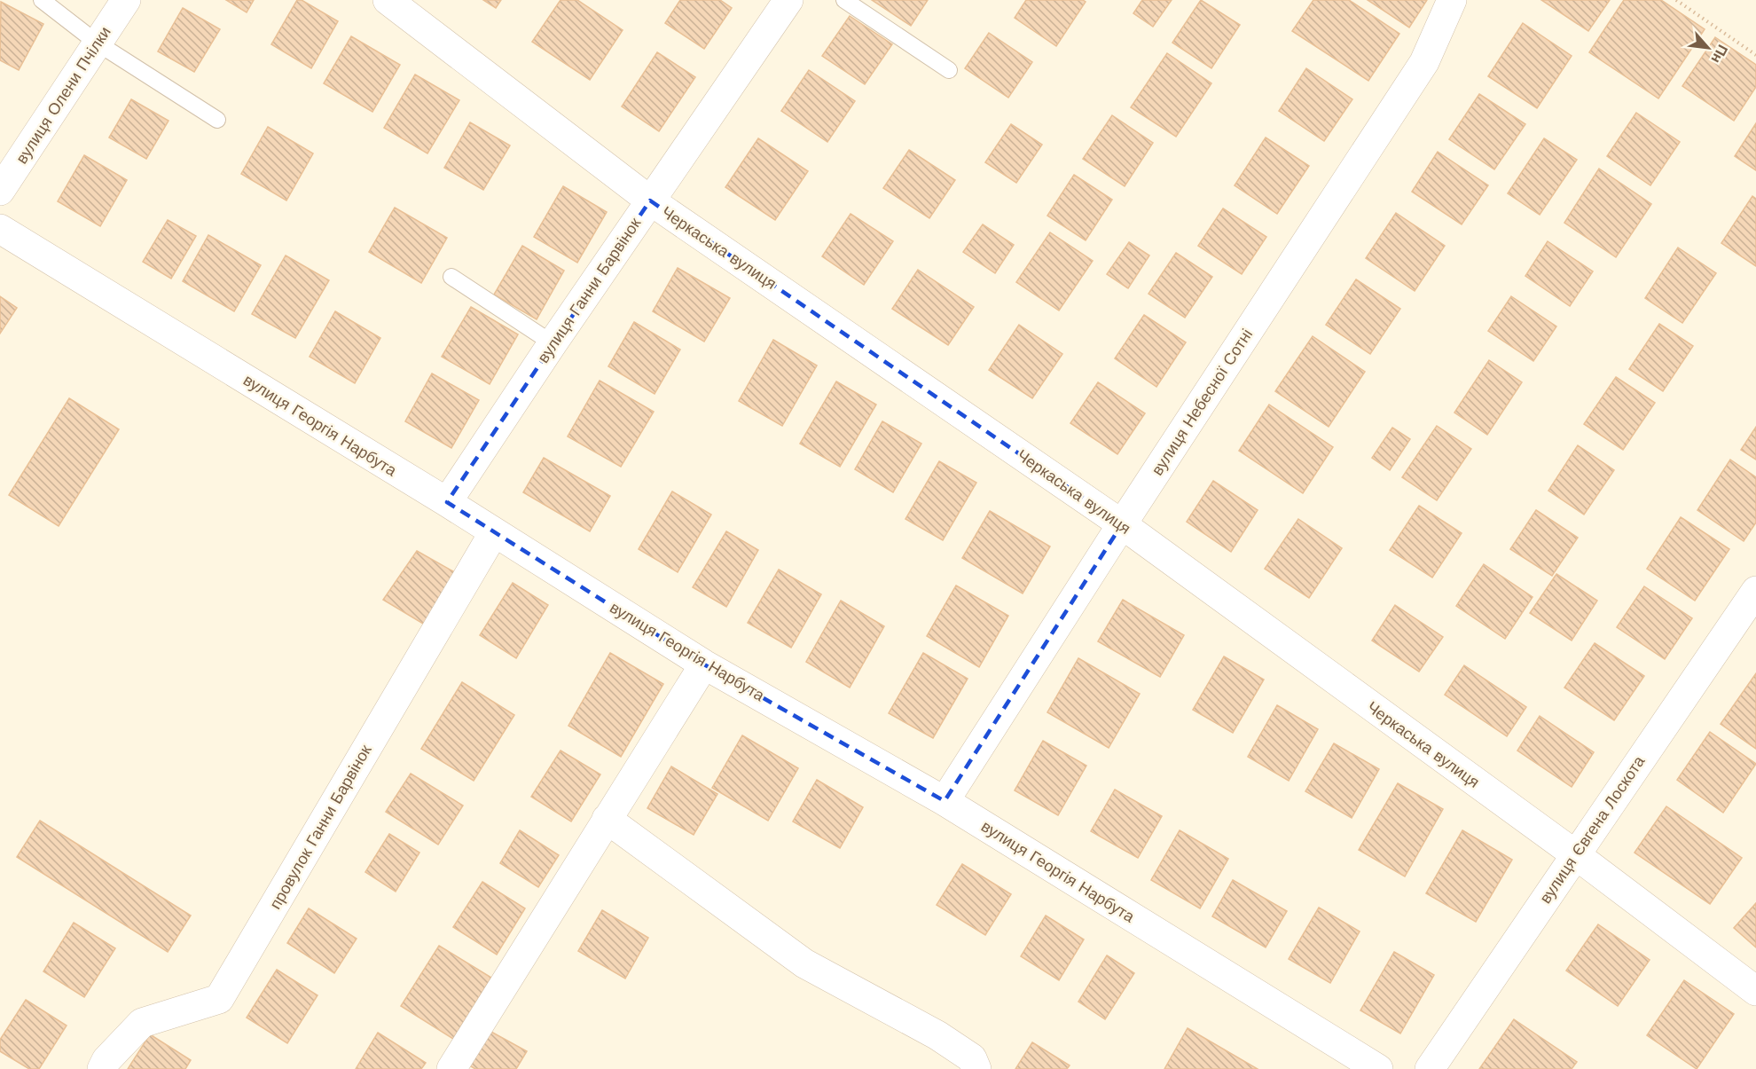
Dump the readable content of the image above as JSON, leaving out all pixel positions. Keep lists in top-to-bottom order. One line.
{"streets":{"street":["вулиця Олени Пчілки","Черкаська вулиця","вулиця Ганни Барвінок","вулиця Небесної Сотні","вулиця Георгія Нарбута","провулок Ганни Барвінок","вулиця Євгена Лоскота"]},"crossings":[["Черкаська вулиця","вулиця Ганни Барвінок"],["Черкаська вулиця","вулиця Небесної Сотні"],["Черкаська вулиця","вулиця Євгена Лоскота"],["вулиця Ганни Барвінок","вулиця Георгія Нарбута"],["вулиця Небесної Сотні","вулиця Георгія Нарбута"],["вулиця Георгія Нарбута","провулок Ганни Барвінок"]],"north":"bottom right"}
